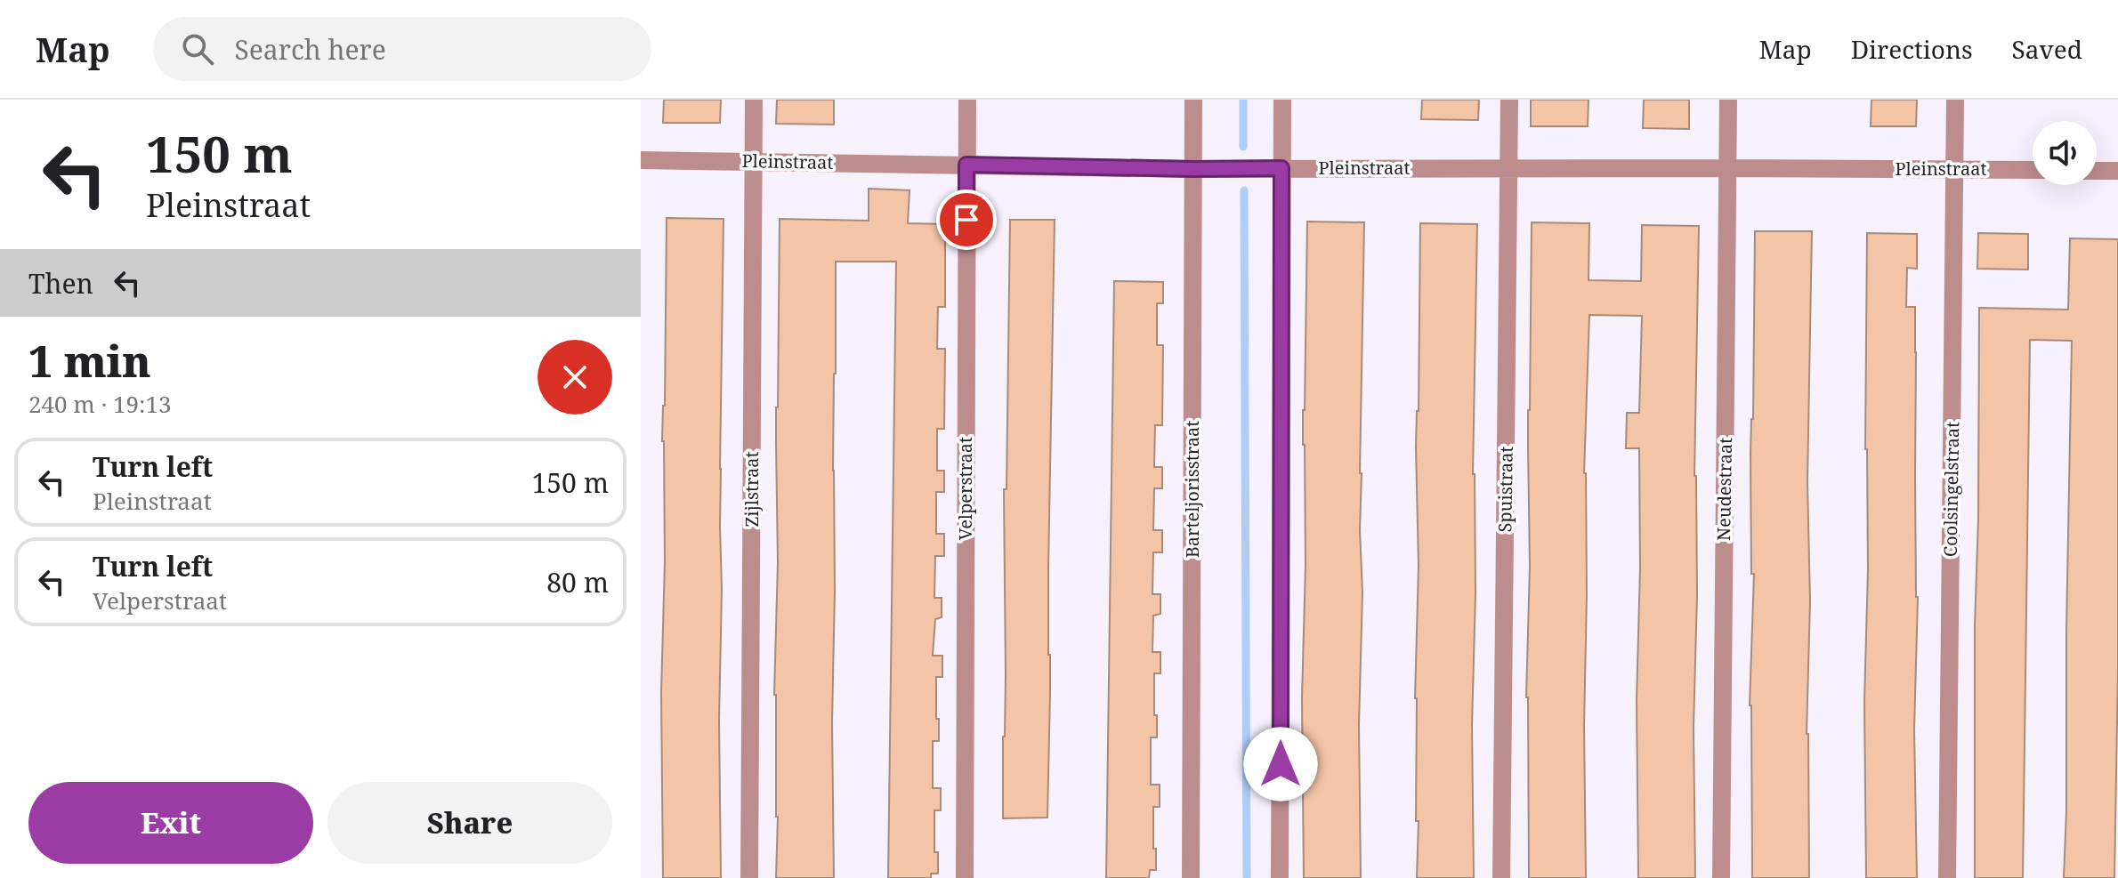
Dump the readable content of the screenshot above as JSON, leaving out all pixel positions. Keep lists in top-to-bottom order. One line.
{"streets":{"street":["Pleinstraat","Velperstraat","Zijlstraat","Barteljorisstraat","Spuistraat","Neudestraat","Coolsingelstraat"]},"crossings":[["Pleinstraat","Velperstraat"],["Pleinstraat","Zijlstraat"],["Pleinstraat","Barteljorisstraat"],["Pleinstraat","Spuistraat"],["Pleinstraat","Neudestraat"],["Pleinstraat","Coolsingelstraat"]],"page":{"header":"Map","search":"Search here","nav":["Map","Directions","Saved"],"turn":["150 m","Pleinstraat"],"then":"Then","heading":["1 min","240 m · 19:13"],"list":[{"name":"Turn left","note":"Pleinstraat","value":"150 m"},{"name":"Turn left","note":"Velperstraat","value":"80 m"}],"buttons":["Exit","Share"]}}
